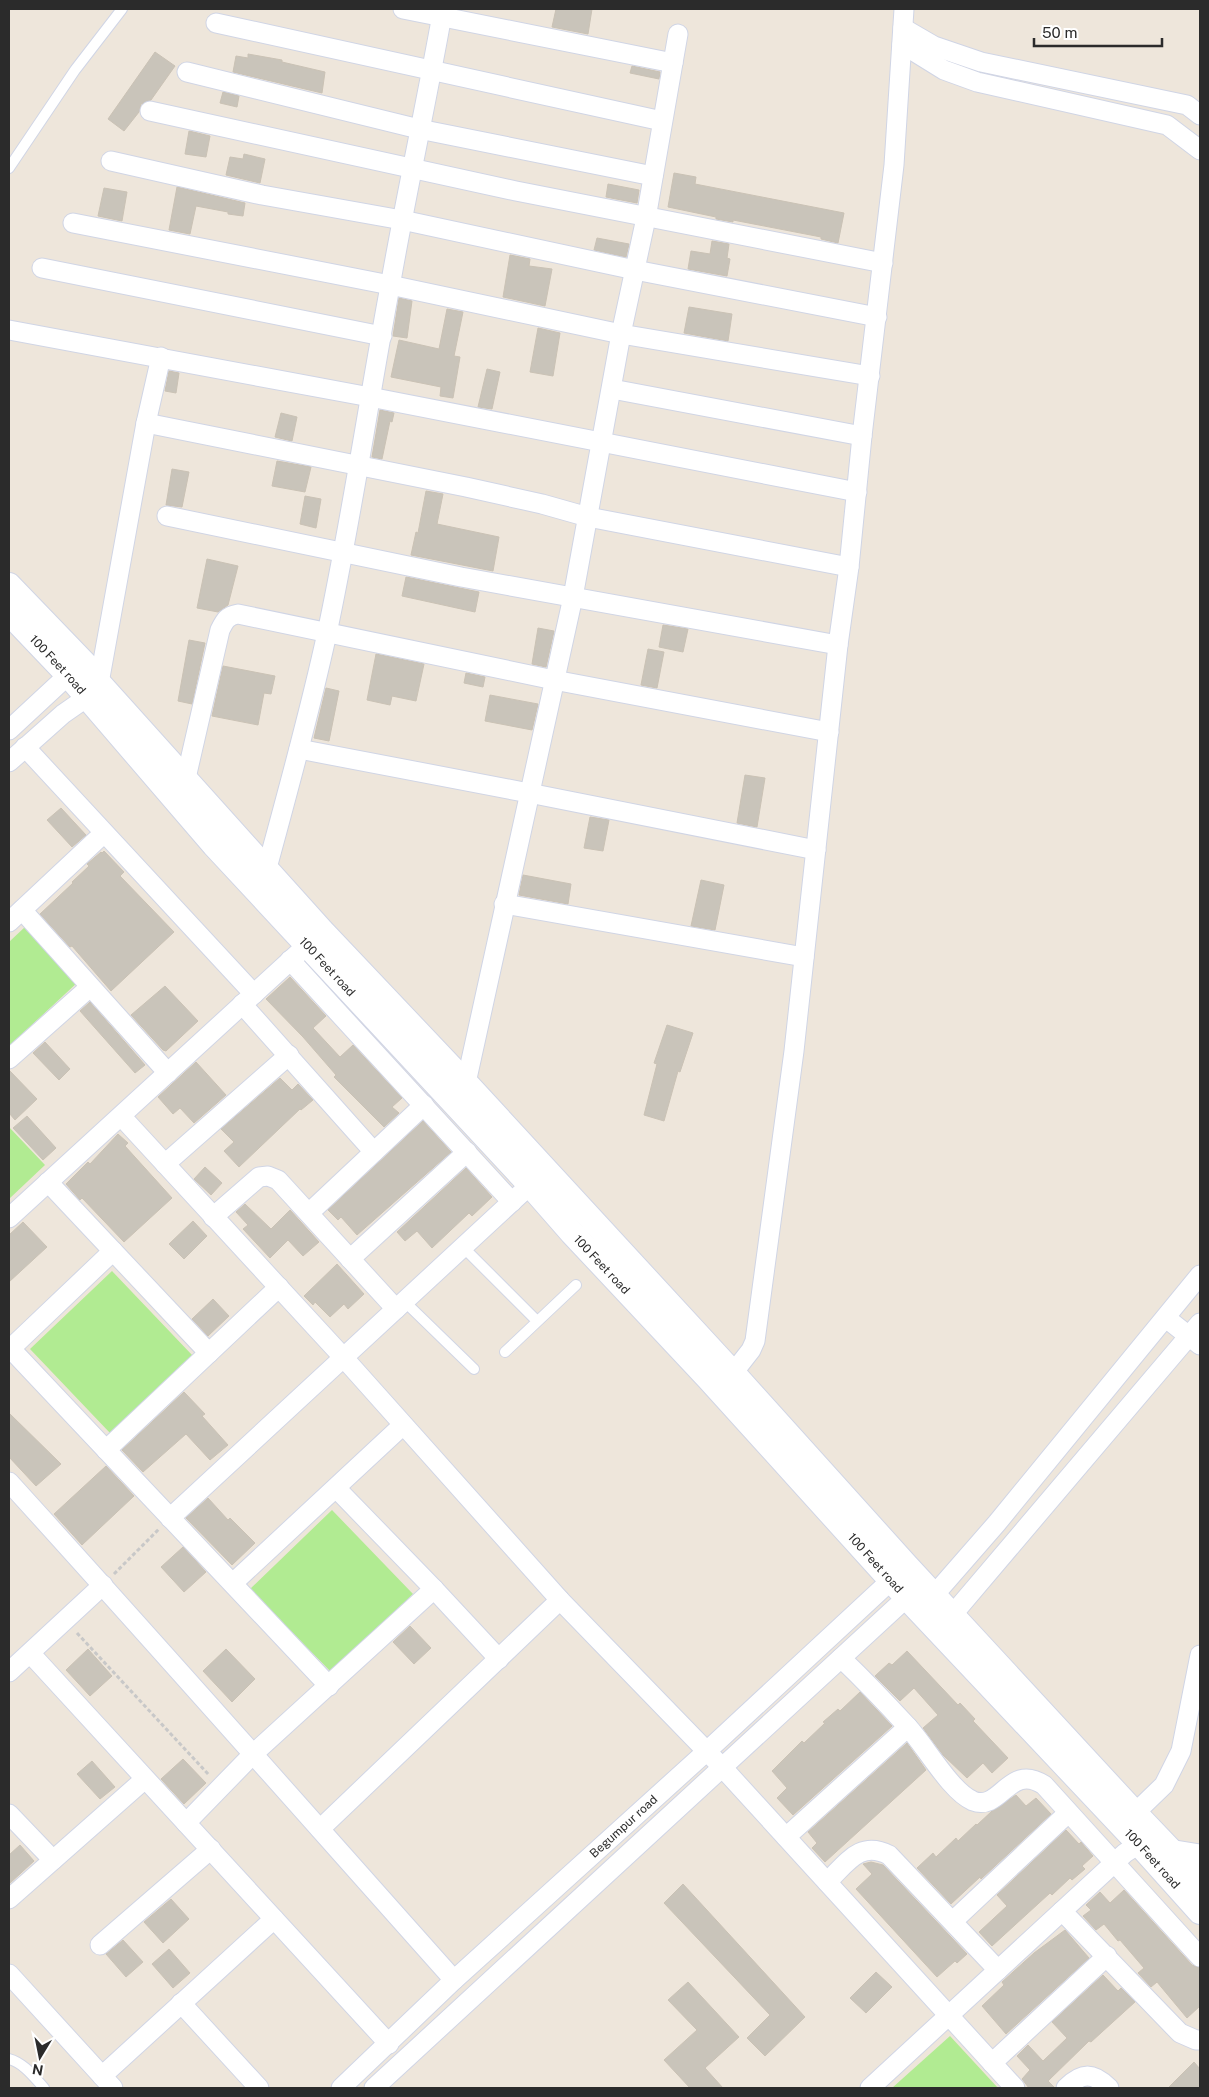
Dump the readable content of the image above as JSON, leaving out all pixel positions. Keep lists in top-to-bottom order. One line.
{"streets":{"street":["100 Feet road","Begumpur road"]},"crossings":[["100 Feet road","Begumpur road"]],"scale_bar":"50 m","north":"bottom"}
